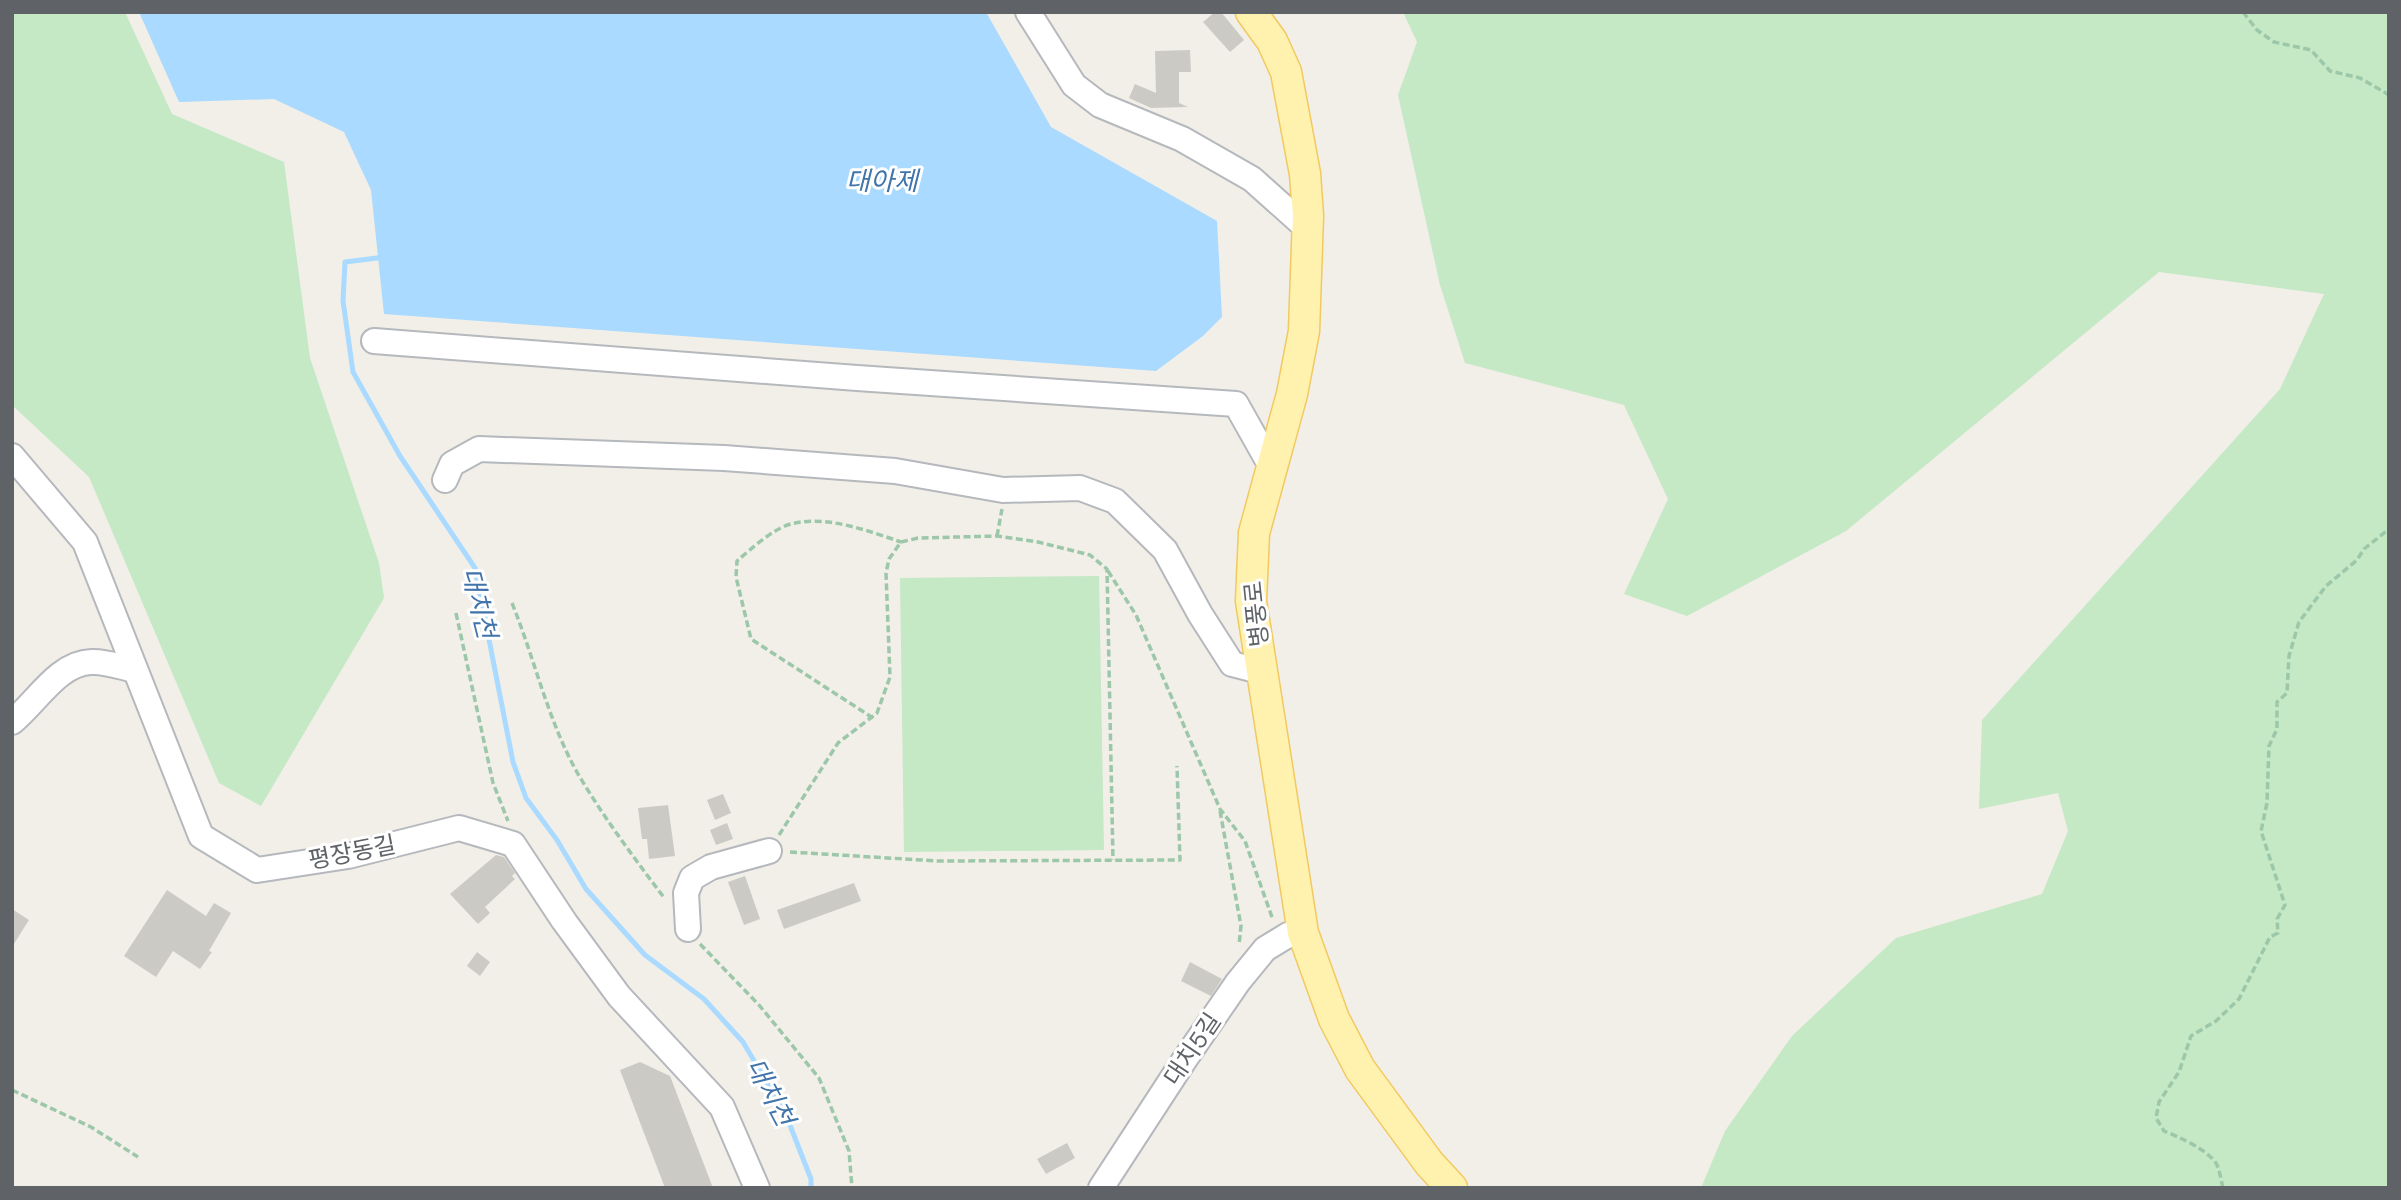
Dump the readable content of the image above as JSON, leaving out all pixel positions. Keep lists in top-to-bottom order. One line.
{"streets":{"main road":["병풍로"],"street":["평장동길","대치5길"]},"crossings":[["병풍로","대치5길"]],"water":["대아제","대치천"]}
